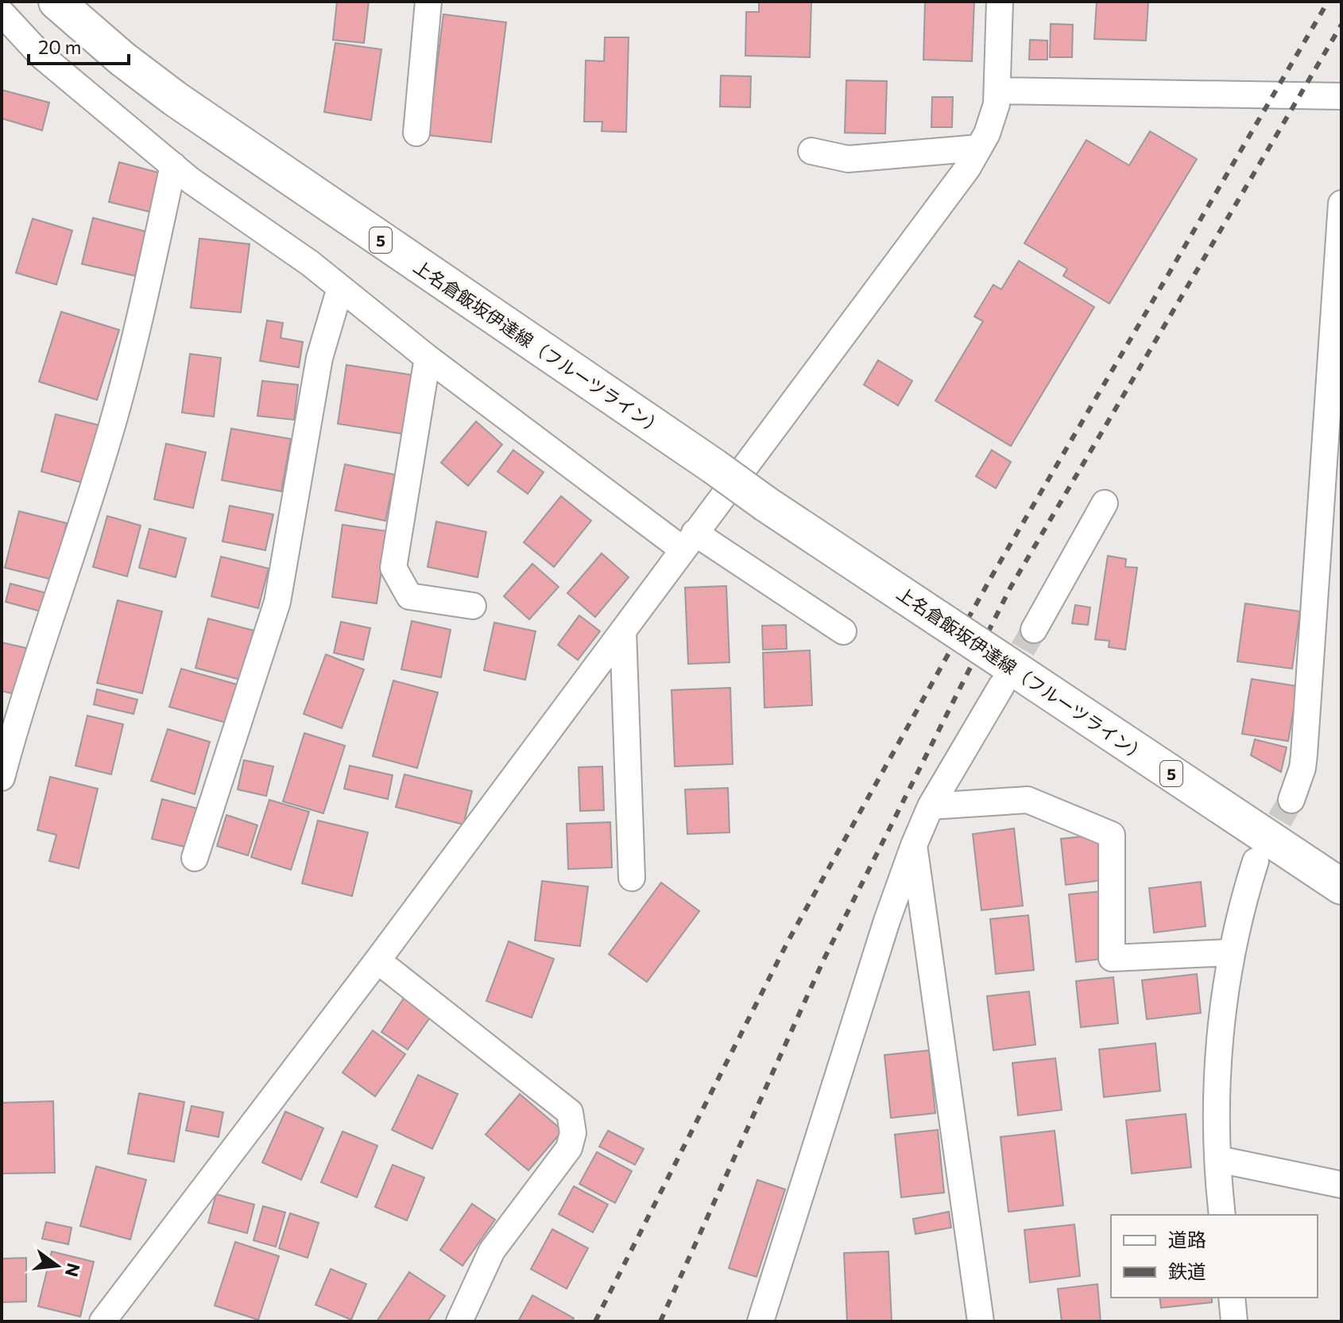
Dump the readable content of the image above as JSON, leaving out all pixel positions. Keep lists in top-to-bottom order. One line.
{"streets":{"main road":["5","上名倉飯坂伊達線（フルーツライン）"]},"legend":["道路","鉄道"],"scale_bar":"20 m","north":"right"}
